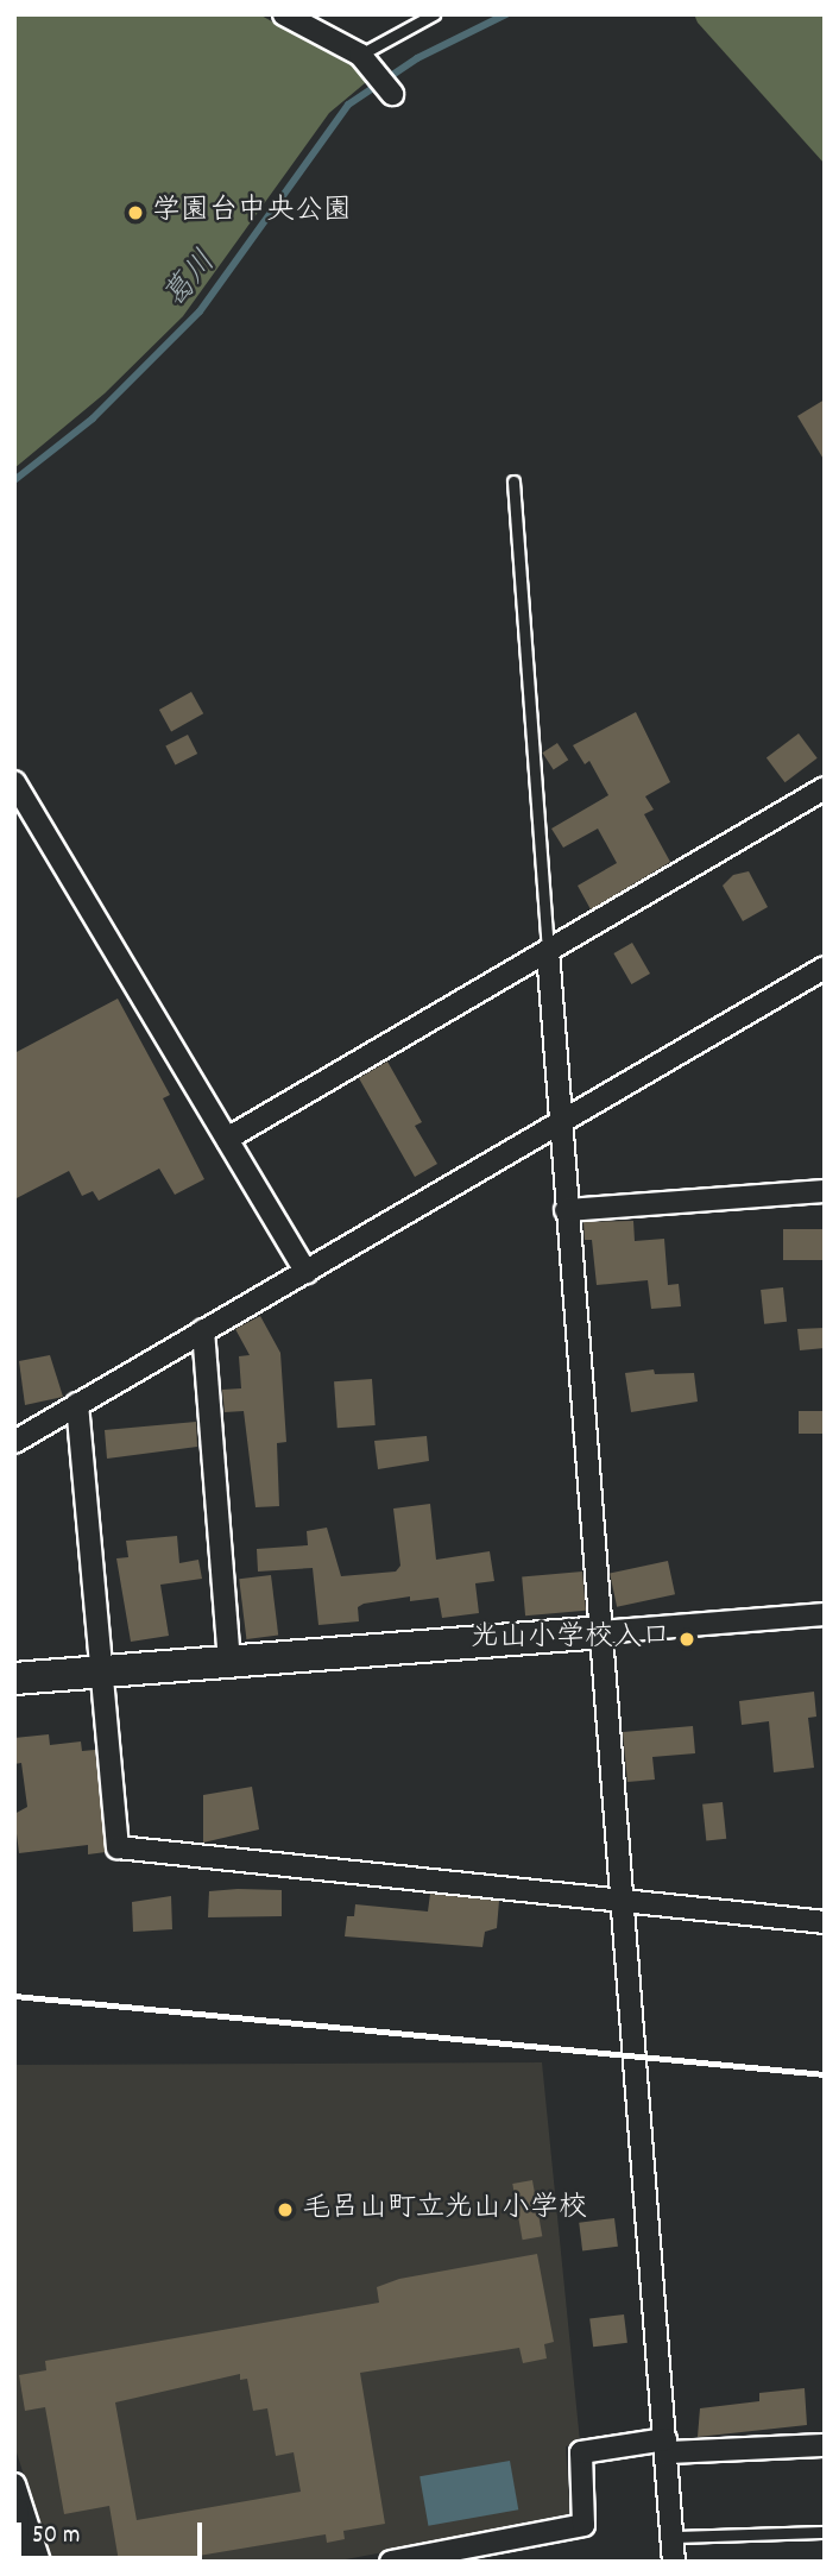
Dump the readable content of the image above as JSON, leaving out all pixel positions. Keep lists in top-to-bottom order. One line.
{"water":["葛川"],"places":["学園台中央公園","光山小学校入口","毛呂山町立光山小学校"],"scale_bar":"50 m"}
